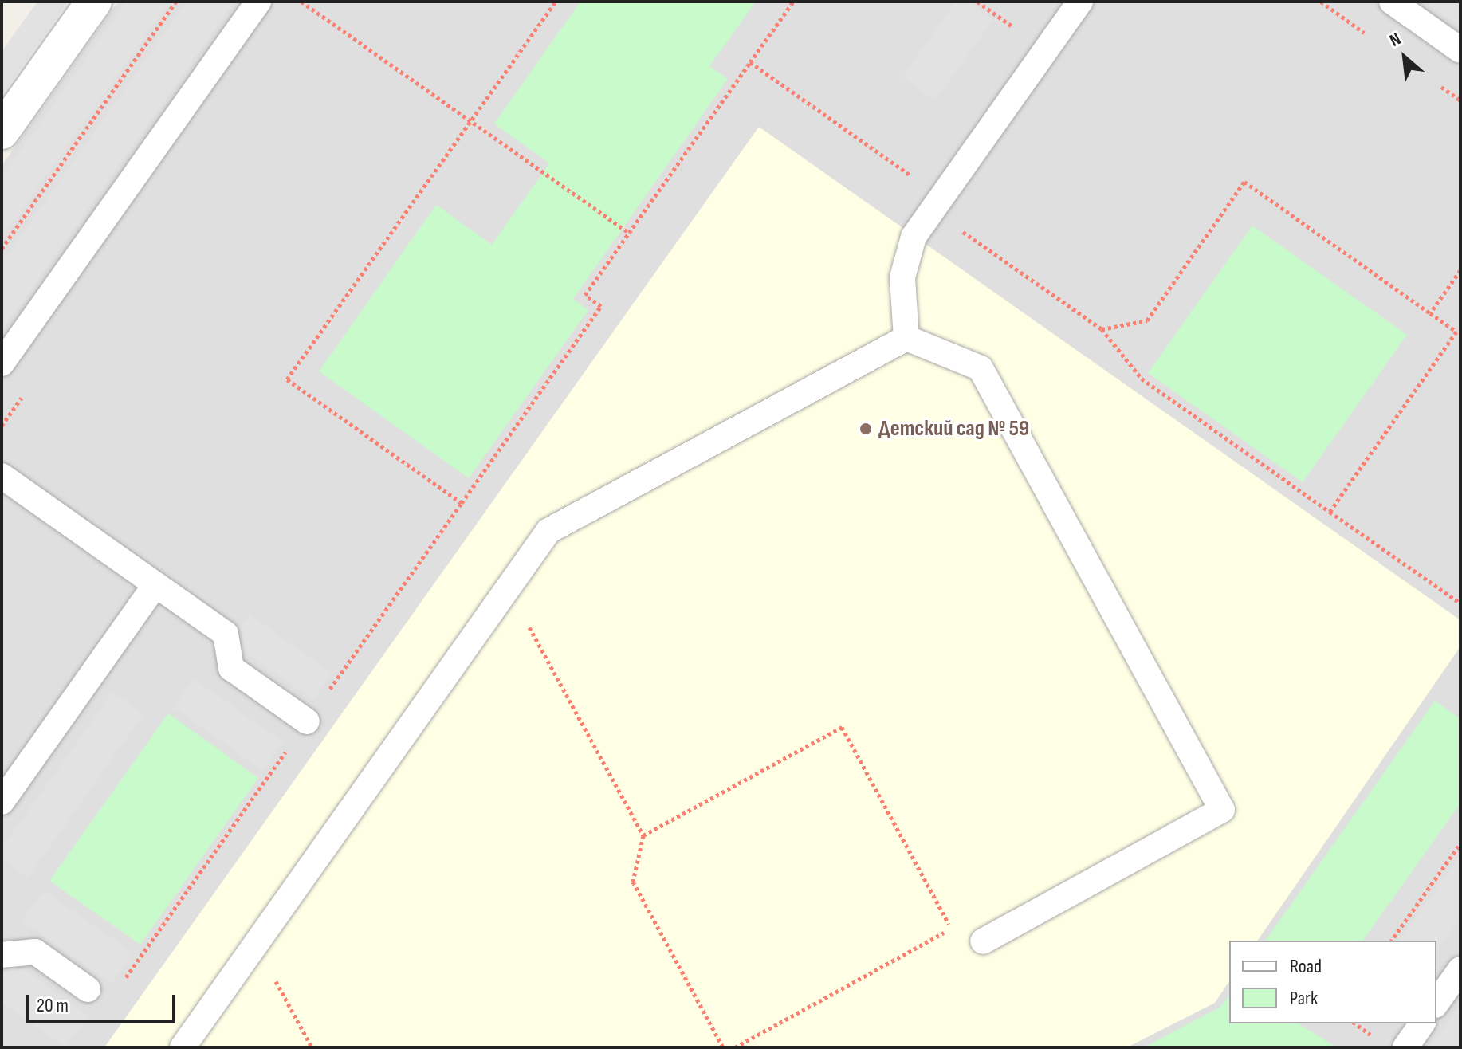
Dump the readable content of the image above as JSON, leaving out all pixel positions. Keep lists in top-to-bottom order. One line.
{"places":["Детский сад № 59"],"legend":["Road","Park"],"scale_bar":"20 m","north":"top left"}
